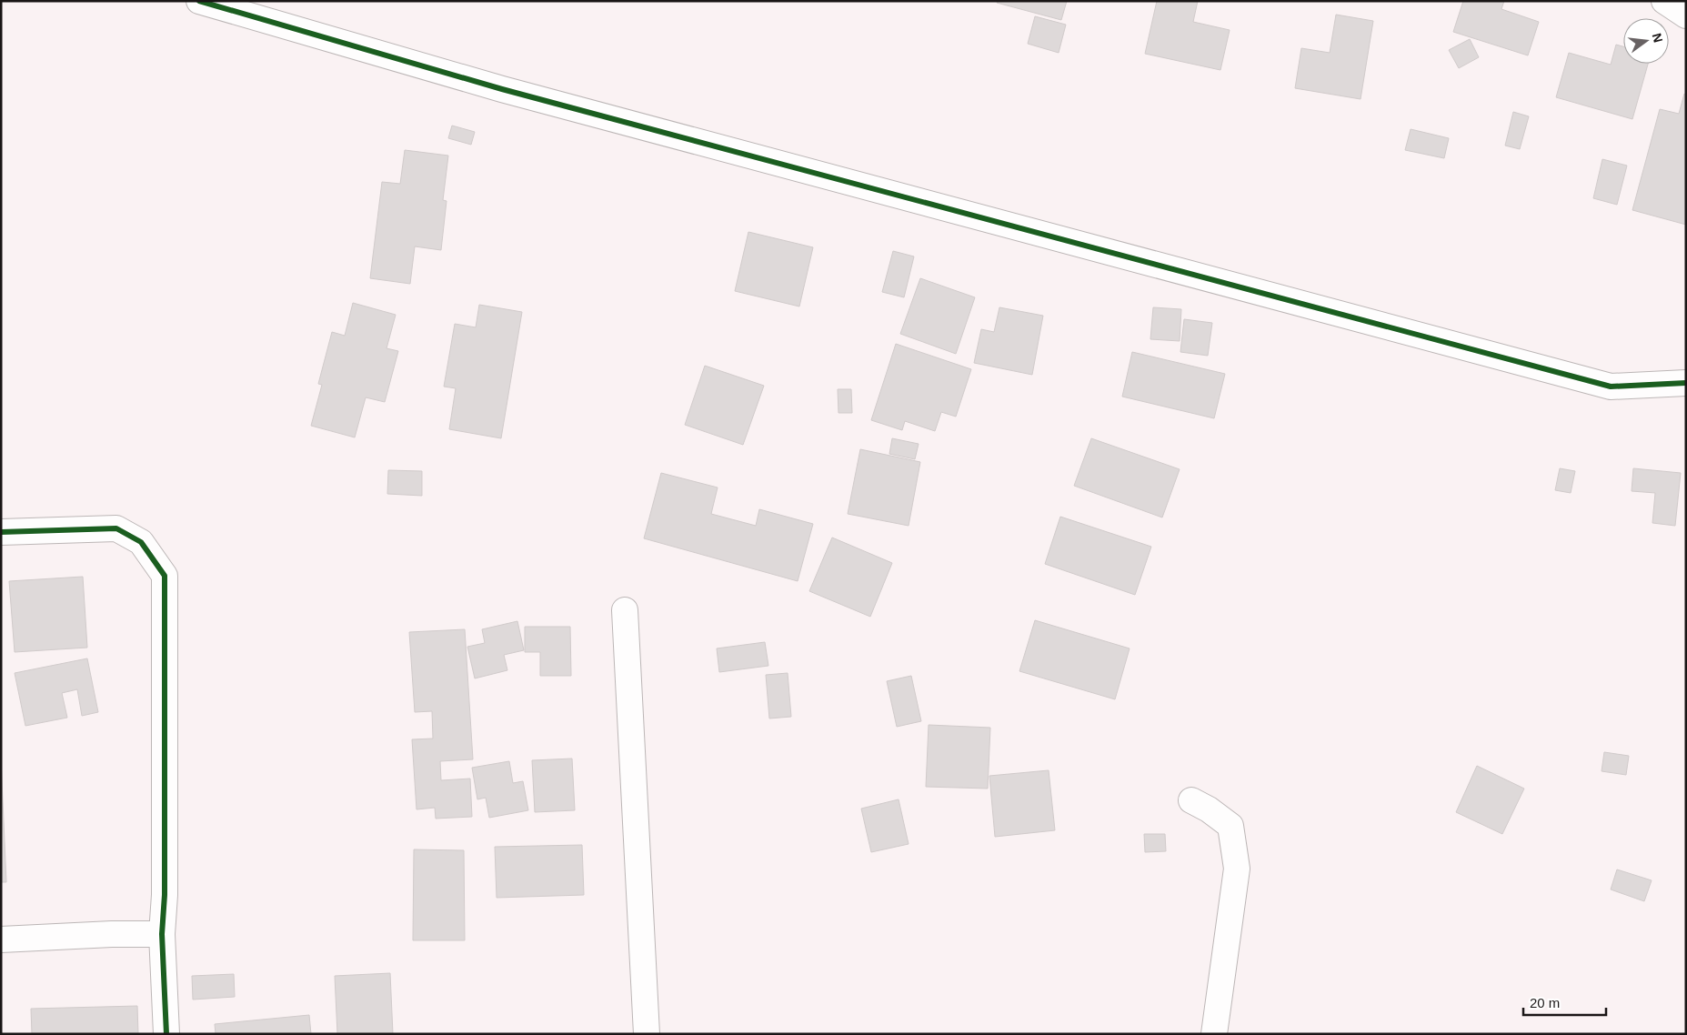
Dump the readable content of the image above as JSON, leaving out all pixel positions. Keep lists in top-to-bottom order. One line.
{"scale_bar":"20 m","north":"right"}
